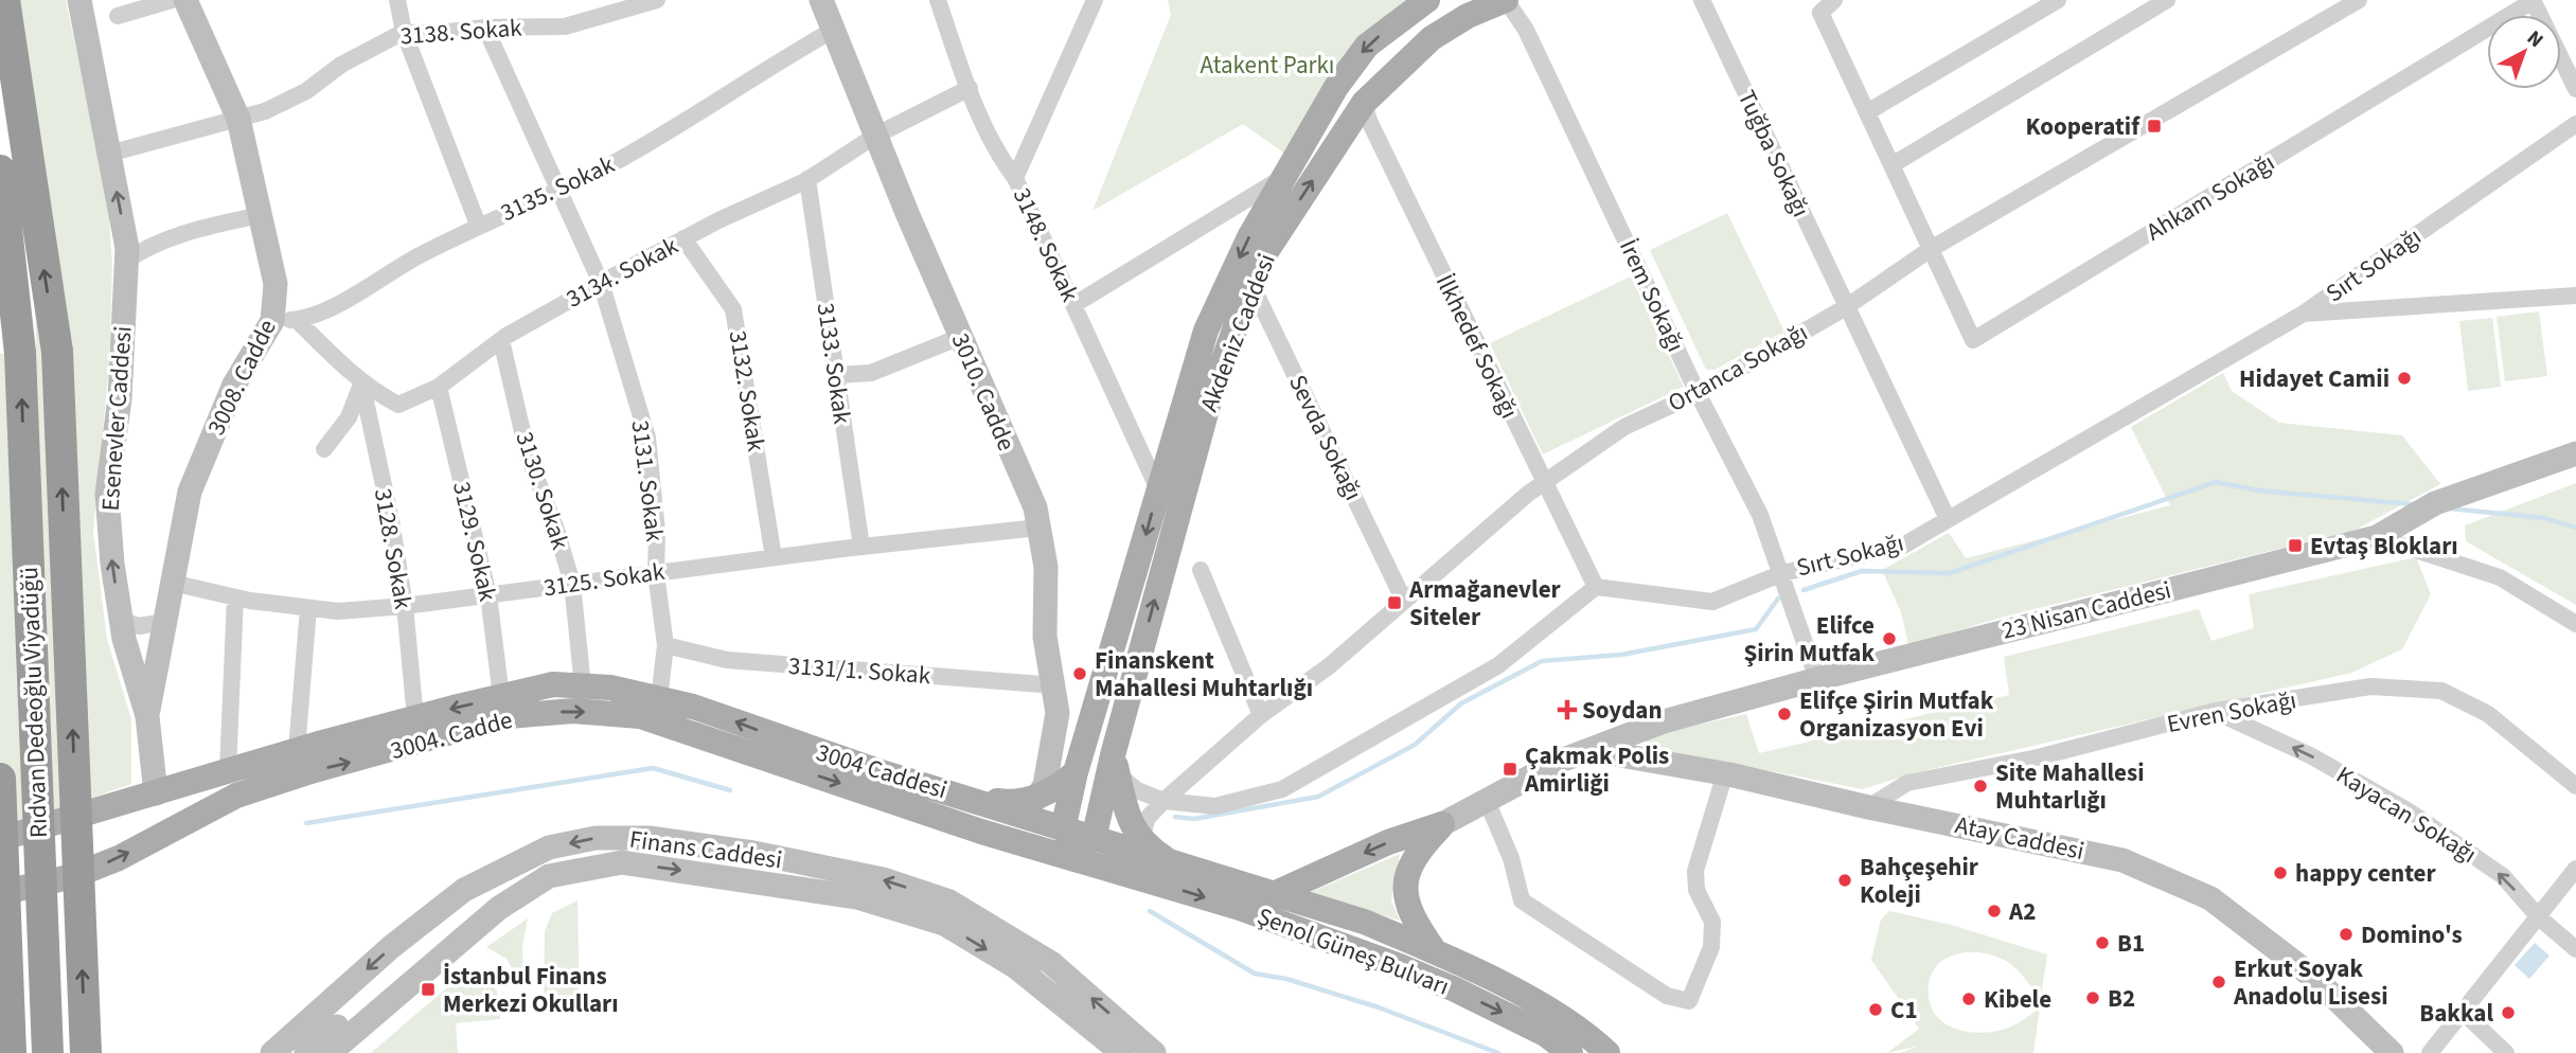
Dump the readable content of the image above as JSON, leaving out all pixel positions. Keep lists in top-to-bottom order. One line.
{"streets":{"highway":["Rıdvan Dedeoğlu Viyadüğü"],"main road":["Akdeniz Caddesi","Esenevler Caddesi","3004. Cadde","3004 Caddesi","Şenol Güneş Bulvarı"],"street":["3138. Sokak","Tuğba Sokağı","3135. Sokak","Ahkam Sokağı","3148. Sokak","Sırt Sokağı","3134. Sokak","İrem Sokağı","İlkhedef Sokağı","3133. Sokak","Ortanca Sokağı","3008. Cadde","3132. Sokak","3010. Cadde","Sevda Sokağı","3131. Sokak","3130. Sokak","3129. Sokak","3128. Sokak","3125. Sokak","23 Nisan Caddesi","3131/1. Sokak","Evren Sokağı","Kayacan Sokağı","Atay Caddesi","Finans Caddesi"]},"crossings":[["3138. Sokak","3008. Cadde"],["3138. Sokak","Esenevler Caddesi"],["3138. Sokak","3131. Sokak"],["Tuğba Sokağı","Sırt Sokağı"],["Tuğba Sokağı","Ortanca Sokağı"],["3135. Sokak","3134. Sokak"],["3135. Sokak","3008. Cadde"],["3135. Sokak","3010. Cadde"],["3135. Sokak","3131. Sokak"],["Ahkam Sokağı","Ortanca Sokağı"],["3148. Sokak","3134. Sokak"],["3148. Sokak","Akdeniz Caddesi"],["Sırt Sokağı","İrem Sokağı"],["Sırt Sokağı","İlkhedef Sokağı"],["3134. Sokak","3133. Sokak"],["3134. Sokak","3008. Cadde"],["3134. Sokak","3132. Sokak"],["3134. Sokak","3010. Cadde"],["3134. Sokak","3131. Sokak"],["3134. Sokak","3130. Sokak"],["3134. Sokak","3129. Sokak"],["3134. Sokak","3128. Sokak"],["İrem Sokağı","Akdeniz Caddesi"],["İrem Sokağı","Ortanca Sokağı"],["İrem Sokağı","23 Nisan Caddesi"],["Akdeniz Caddesi","İlkhedef Sokağı"],["Akdeniz Caddesi","Sevda Sokağı"],["Akdeniz Caddesi","3004 Caddesi"],["İlkhedef Sokağı","Ortanca Sokağı"],["3133. Sokak","3125. Sokak"],["Ortanca Sokağı","Sevda Sokağı"],["3008. Cadde","Esenevler Caddesi"],["3008. Cadde","3125. Sokak"],["3132. Sokak","3125. Sokak"],["3010. Cadde","3125. Sokak"],["3010. Cadde","3131/1. Sokak"],["Esenevler Caddesi","3004. Cadde"],["3131. Sokak","3125. Sokak"],["3131. Sokak","3131/1. Sokak"],["3131. Sokak","3004 Caddesi"],["3130. Sokak","3125. Sokak"],["3130. Sokak","3004. Cadde"],["3130. Sokak","3004 Caddesi"],["3129. Sokak","3125. Sokak"],["3129. Sokak","3004. Cadde"],["3128. Sokak","3125. Sokak"],["3128. Sokak","3004. Cadde"],["23 Nisan Caddesi","Atay Caddesi"],["Evren Sokağı","Kayacan Sokağı"],["Evren Sokağı","Atay Caddesi"],["3004. Cadde","3004 Caddesi"],["3004 Caddesi","Şenol Güneş Bulvarı"]],"one_way":["Esenevler Caddesi","3004 Caddesi","Kayacan Sokağı"],"parks":["Atakent Parkı"],"places":{"transit":["Kooperatif","Evtaş Blokları","Armağanevler Siteler","Çakmak Polis Amirliği","İstanbul Finans Merkezi Okulları"],"other":["Hidayet Camii","Elifce Şirin Mutfak","Finanskent Mahallesi Muhtarlığı","Elifçe Şirin Mutfak Organizasyon Evi","Site Mahallesi Muhtarlığı","happy center","Bahçeşehir Koleji","A2","Domino's","B1","Erkut Soyak Anadolu Lisesi","B2","Kibele","C1","Bakkal"],"health":["Soydan"]},"north":"top right"}
